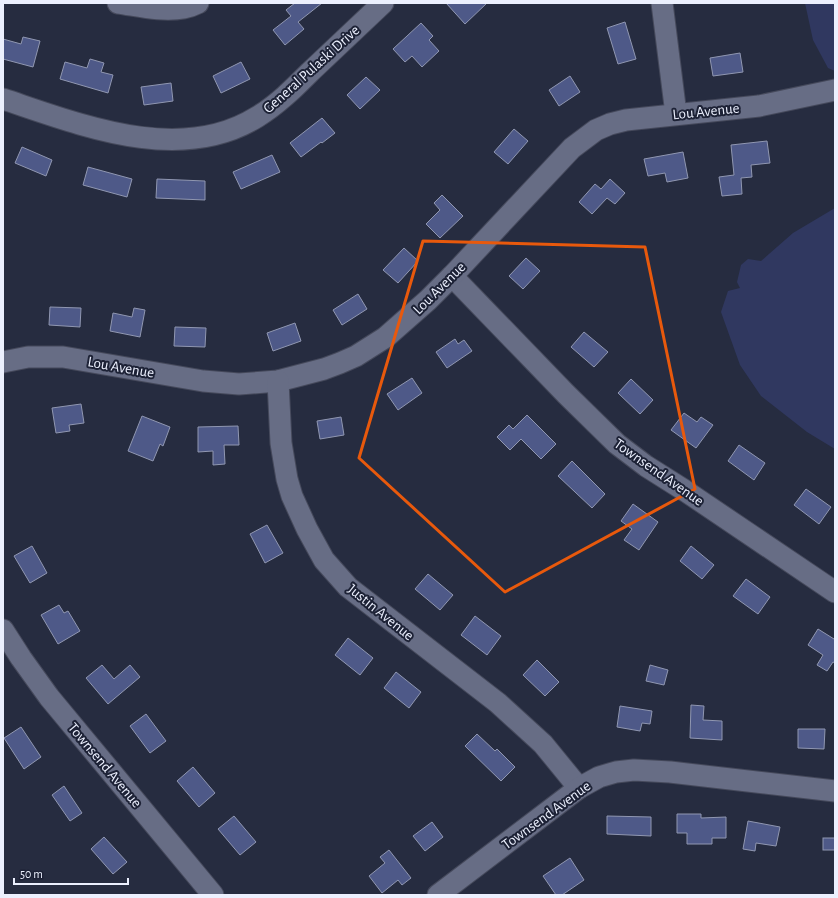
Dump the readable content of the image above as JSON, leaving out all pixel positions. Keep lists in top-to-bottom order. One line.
{"streets":{"street":["General Pulaski Drive","Lou Avenue","Townsend Avenue","Justin Avenue"]},"crossings":[["Lou Avenue","Townsend Avenue"],["Lou Avenue","Justin Avenue"],["Townsend Avenue","Justin Avenue"]],"scale_bar":"50 m"}
